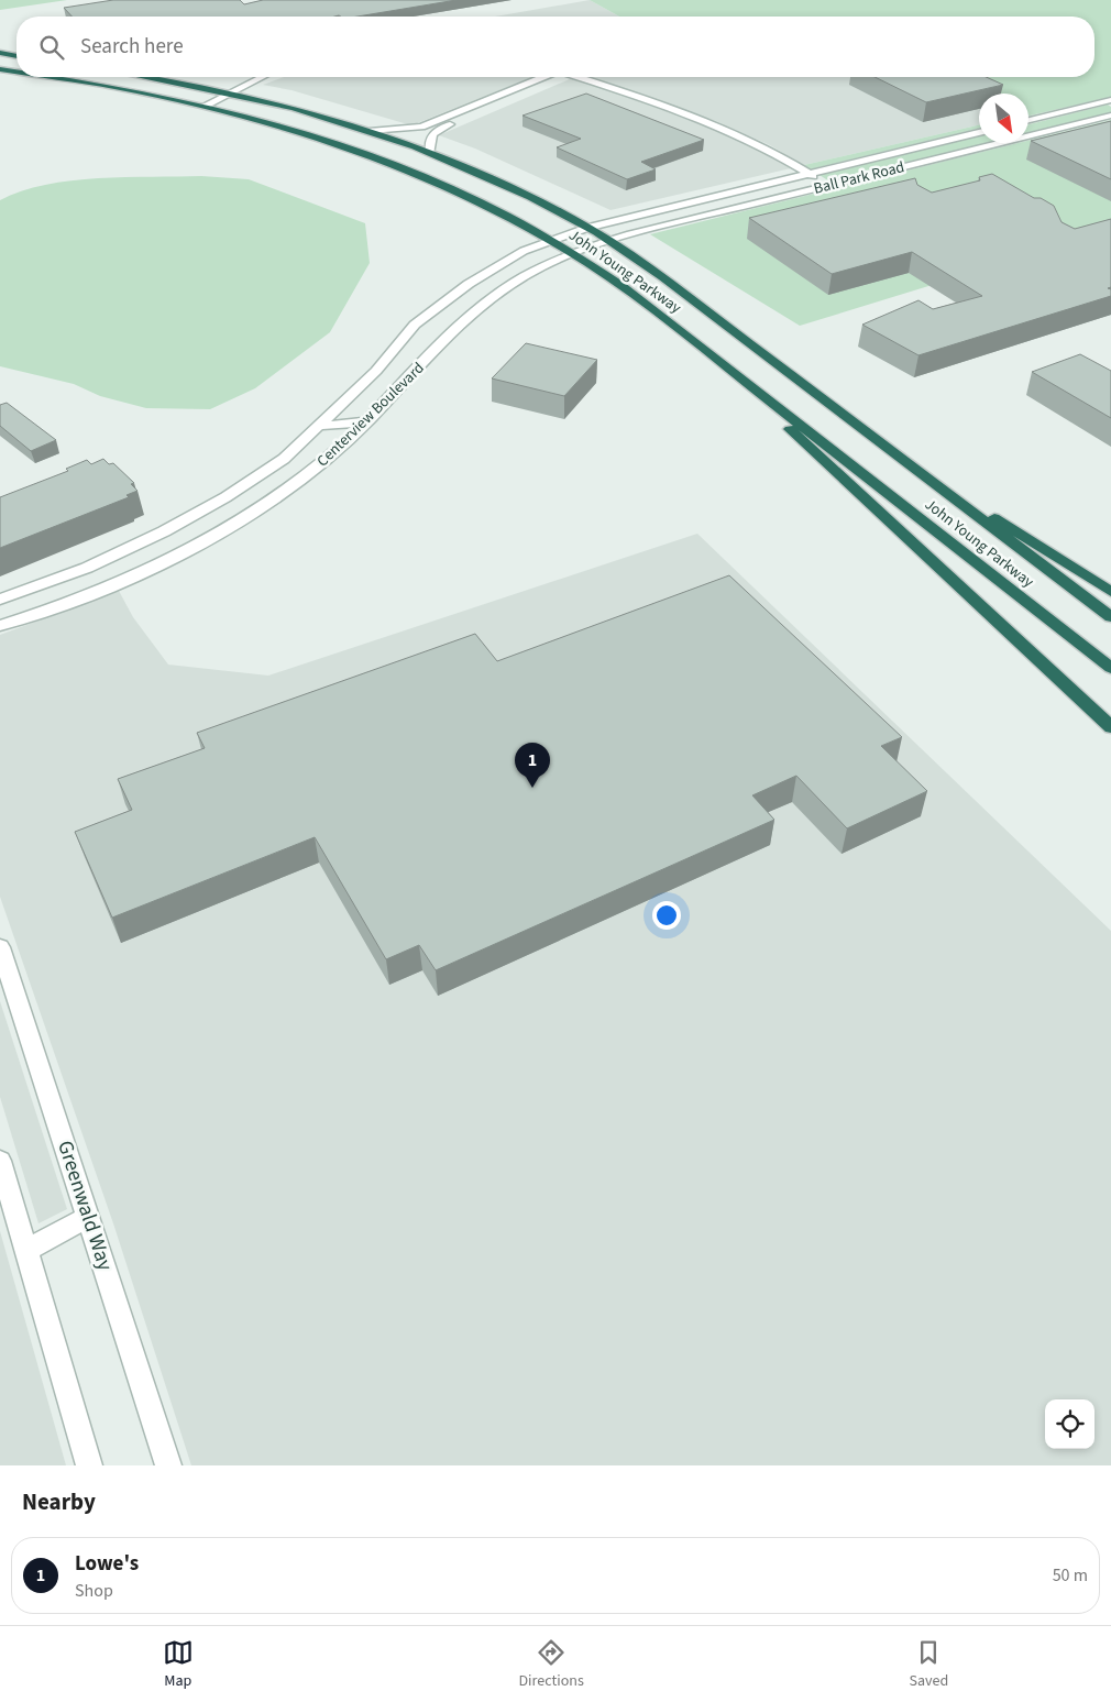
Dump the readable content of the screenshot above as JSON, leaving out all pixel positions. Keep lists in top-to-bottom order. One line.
{"streets":{"highway":["John Young Parkway"],"street":["Ball Park Road","Centerview Boulevard","Greenwald Way"]},"crossings":[["Ball Park Road","John Young Parkway"],["Ball Park Road","Centerview Boulevard"],["John Young Parkway","Centerview Boulevard"]],"north":"bottom right","page":{"search":"Search here","pins":"1","heading":"Nearby","list":[{"mark":"1","name":"Lowe's","note":"Shop","value":"50 m"}],"nav":["Map","Directions","Saved"]}}
